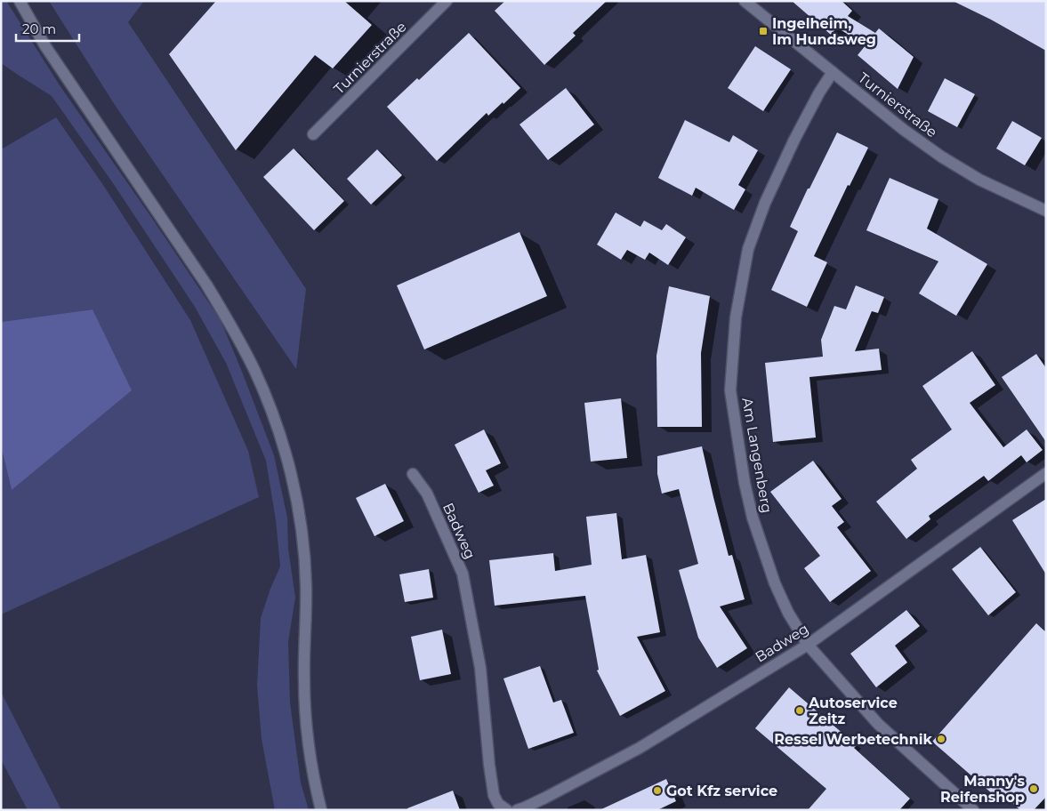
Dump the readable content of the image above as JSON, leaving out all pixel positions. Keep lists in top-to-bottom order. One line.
{"streets":{"street":["Turnierstraße","Am Langenberg","Badweg"]},"crossings":[["Turnierstraße","Am Langenberg"],["Am Langenberg","Badweg"]],"places":{"transit":["Ingelheim, Im Hundsweg"],"other":["Autoservice Zeitz","Ressel Werbetechnik","Manny's Reifenshop","Got Kfz service"]},"scale_bar":"20 m"}
